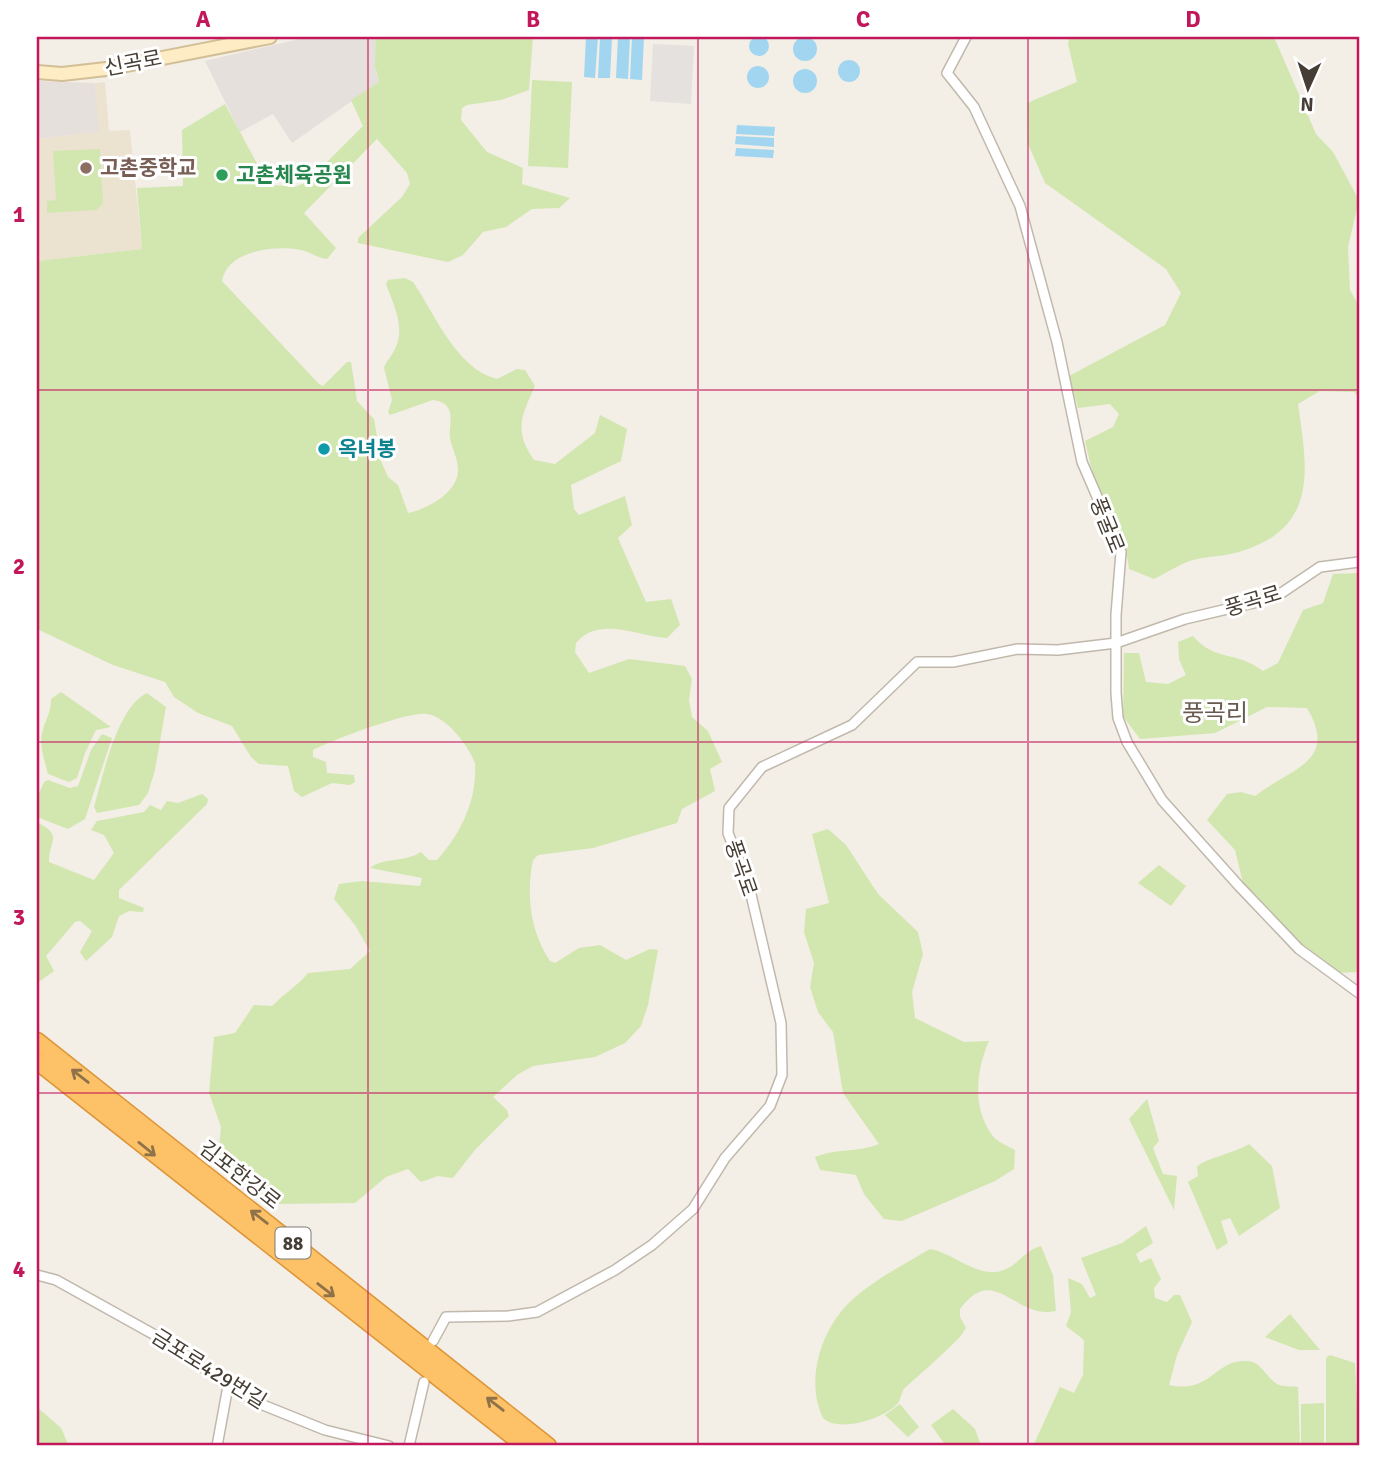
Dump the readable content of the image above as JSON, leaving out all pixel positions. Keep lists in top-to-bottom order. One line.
{"streets":{"highway":["김포한강로","88"],"street":["신곡로","풍굴로","풍곡로","금포로429번길"]},"crossings":[["풍굴로","풍곡로"]],"districts":["풍곡리"],"places":["고촌중학교","고촌체육공원","옥녀봉"],"north":"bottom","grid":{"columns":["A","B","C","D"],"rows":["1","2","3","4"]}}
